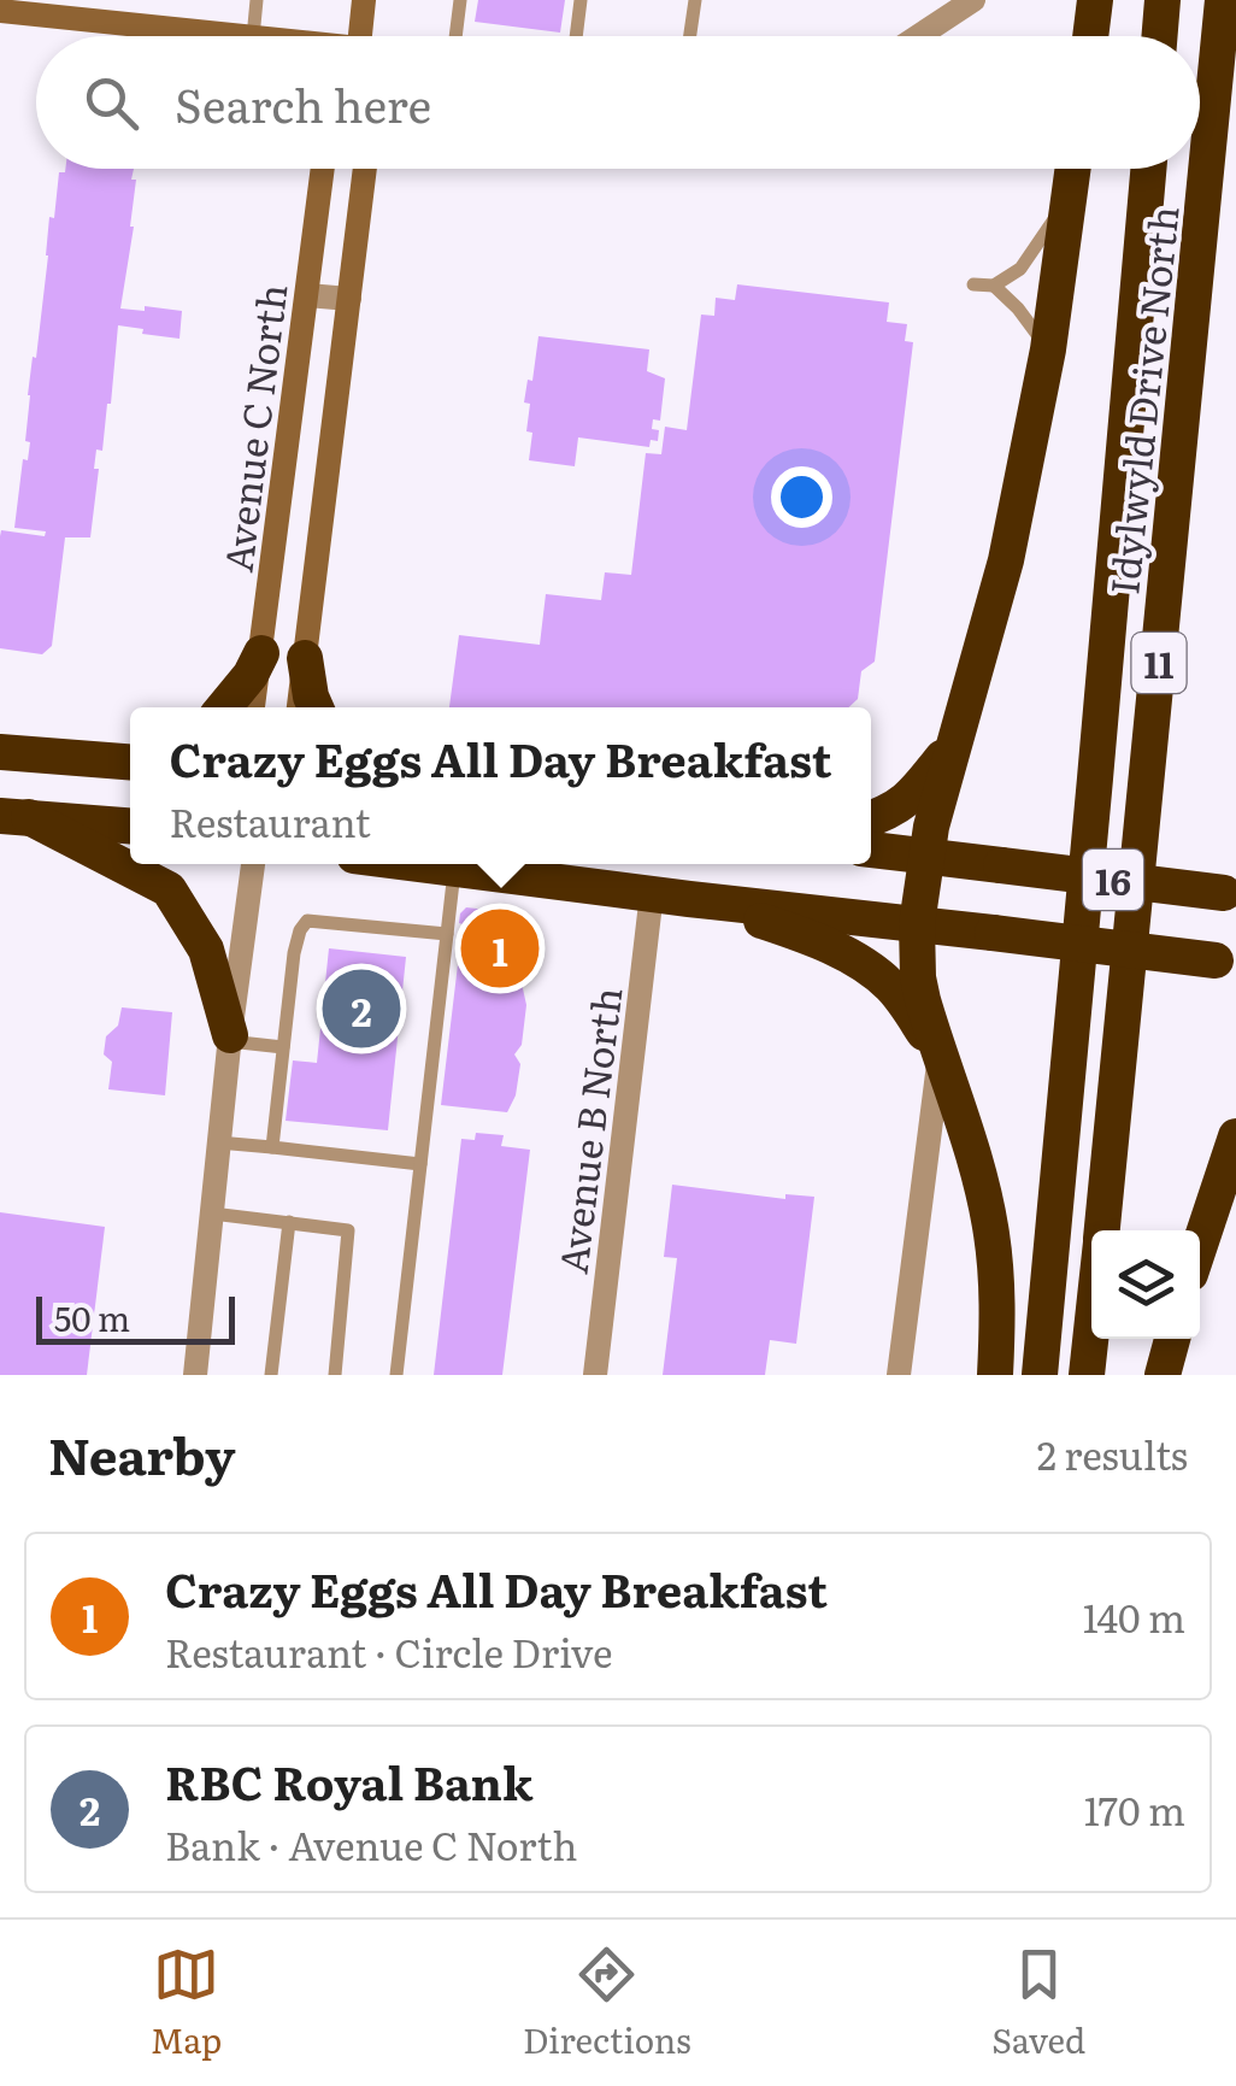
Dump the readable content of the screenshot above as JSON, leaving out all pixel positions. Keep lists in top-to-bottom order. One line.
{"streets":{"highway":["Idylwyld Drive North","11","16"],"main road":["Avenue C North"],"street":["Avenue B North"]},"scale_bar":"50 m","page":{"search":"Search here","popup":["Crazy Eggs All Day Breakfast","Restaurant"],"pins":["1","2"],"scale":"50 m","heading":["Nearby","2 results"],"list":[{"mark":"1","name":"Crazy Eggs All Day Breakfast","note":"Restaurant · Circle Drive","value":"140 m"},{"mark":"2","name":"RBC Royal Bank","note":"Bank · Avenue C North","value":"170 m"}],"nav":["Map","Directions","Saved"]}}
